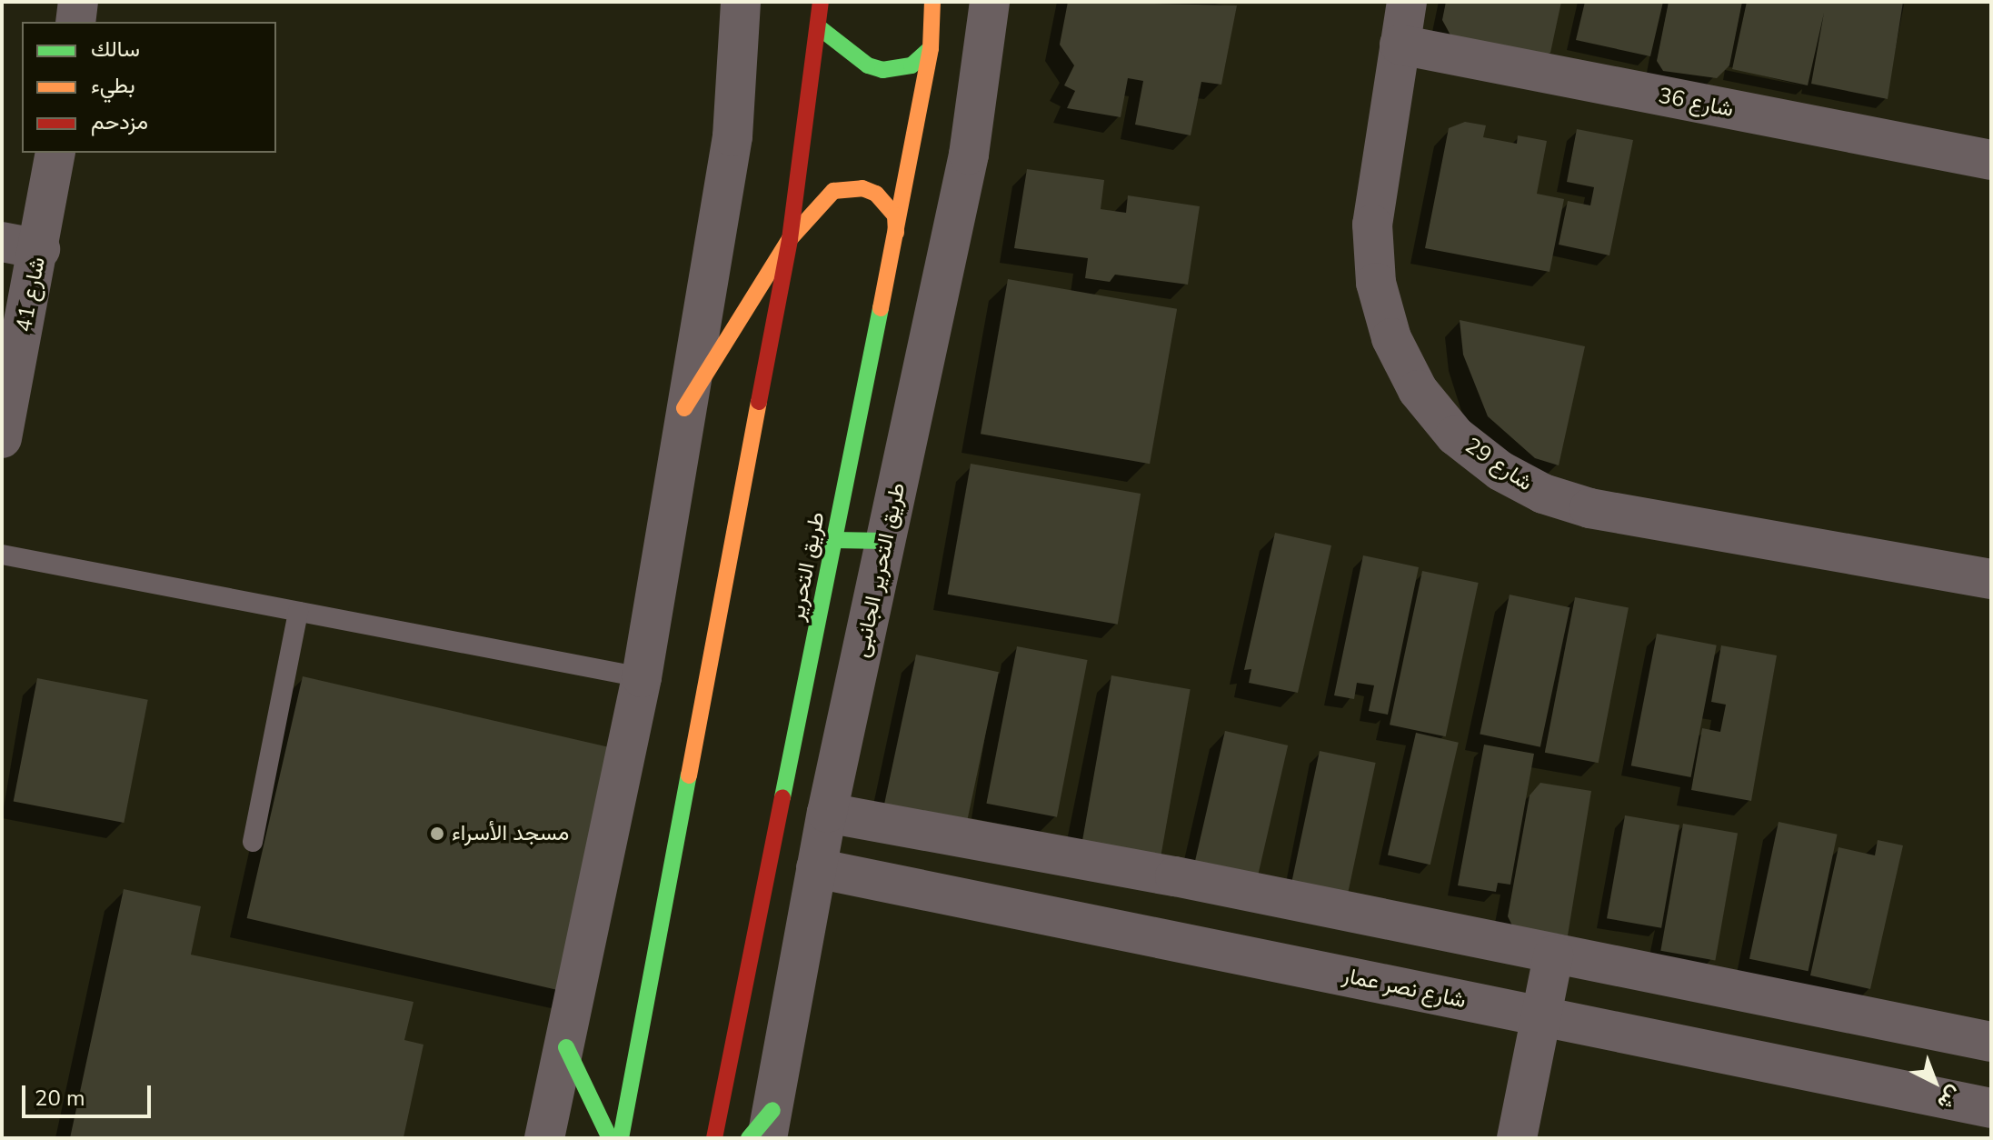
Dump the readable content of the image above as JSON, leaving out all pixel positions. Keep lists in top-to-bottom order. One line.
{"streets":{"street":["شارع 36","شارع 41","شارع 29","طريق التحرير","طريق التحرير الجانبى","شارع نصر عمار"]},"crossings":[["شارع 36","شارع 29"],["طريق التحرير الجانبى","شارع نصر عمار"]],"places":["مسجد الأسراء"],"legend":["سالك","بطيء","مزدحم"],"scale_bar":"20 m","north":"bottom right"}
